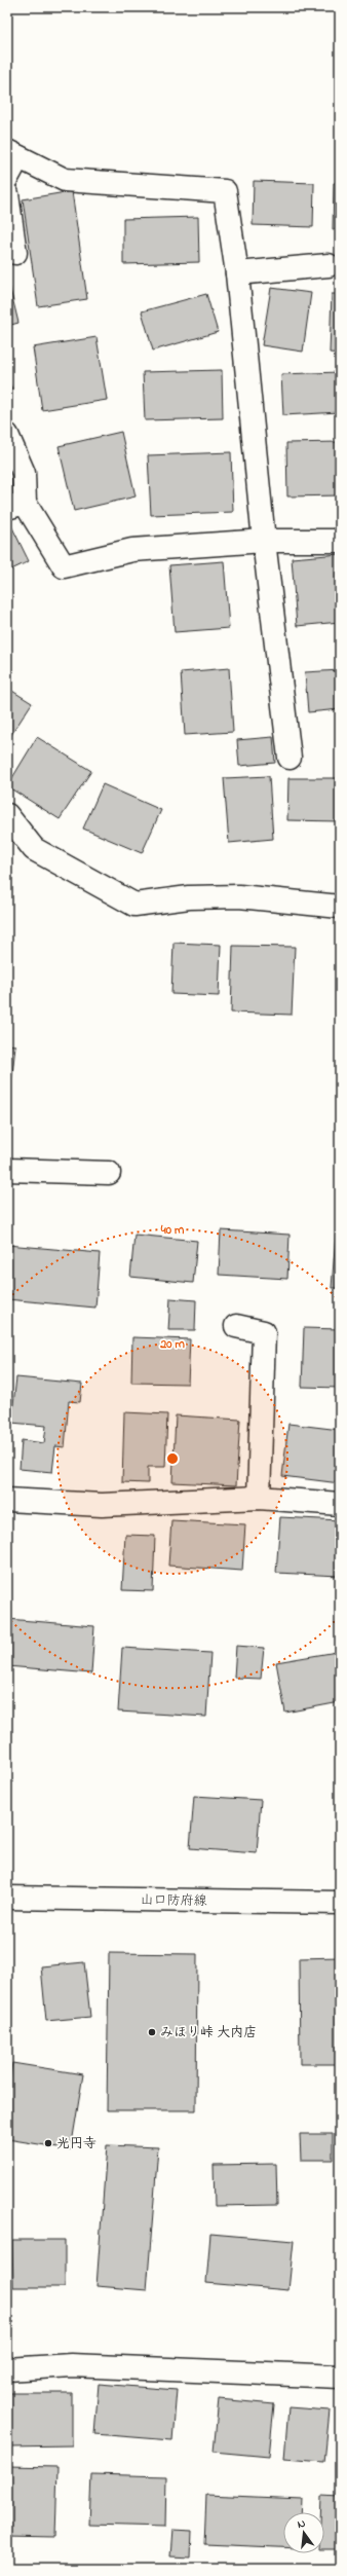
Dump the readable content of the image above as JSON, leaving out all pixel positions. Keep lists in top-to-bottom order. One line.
{"streets":{"street":["山口防府線"]},"places":["みほり峠 大内店","光円寺"],"north":"top","rings":["40 m","20 m"]}
